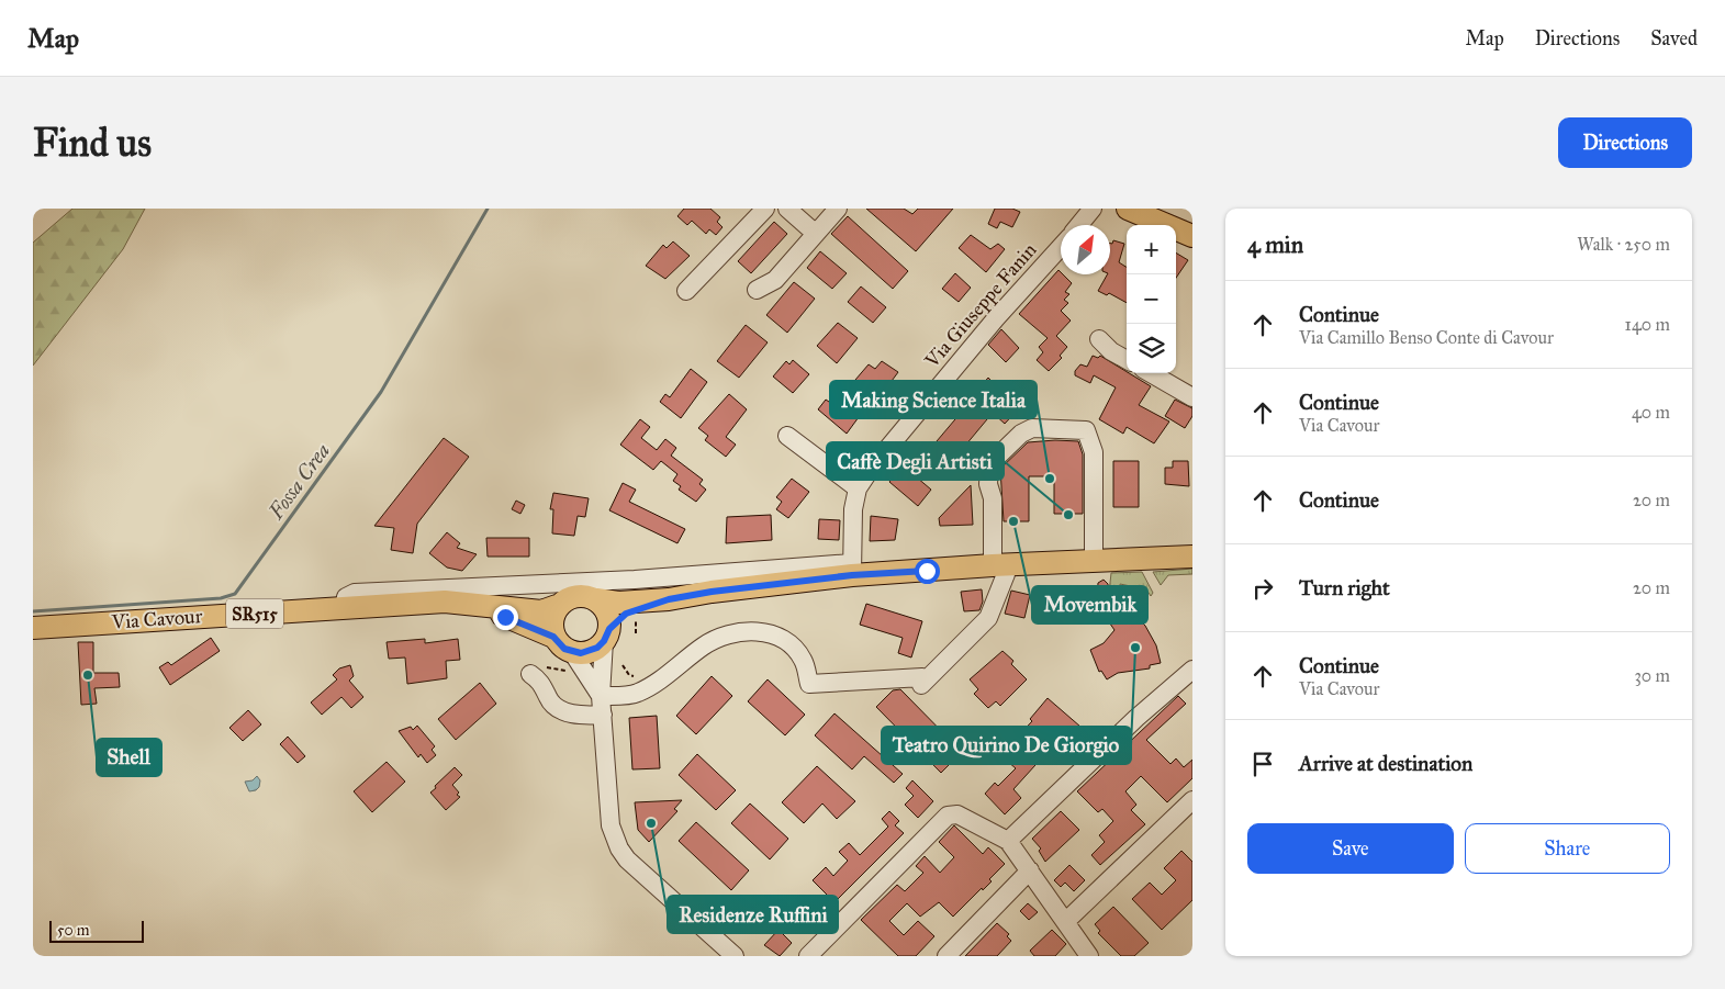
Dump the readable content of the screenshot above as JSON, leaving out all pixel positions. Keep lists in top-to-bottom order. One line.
{"streets":{"main road":["SR515","Via Cavour"],"street":["Via Giuseppe Fanin"]},"water":["Fossa Crea"],"places":["Making Science Italia","Caffè Degli Artisti","Movembik","Teatro Quirino De Giorgio","Shell","Residenze Ruffini"],"scale_bar":"50 m","north":"top right","page":{"header":"Map","nav":["Map","Directions","Saved"],"buttons":["Directions",["Save","Share"]],"title":"Find us","heading":["4 min","Walk · 250 m"],"map_buttons":["+","−"],"list":[["Continue","Via Camillo Benso Conte di Cavour","140 m"],["Continue","Via Cavour","40 m"],["Continue","20 m"],["Turn right","20 m"],["Continue","Via Cavour","30 m"],"Arrive at destination"],"scale":"50 m"}}
